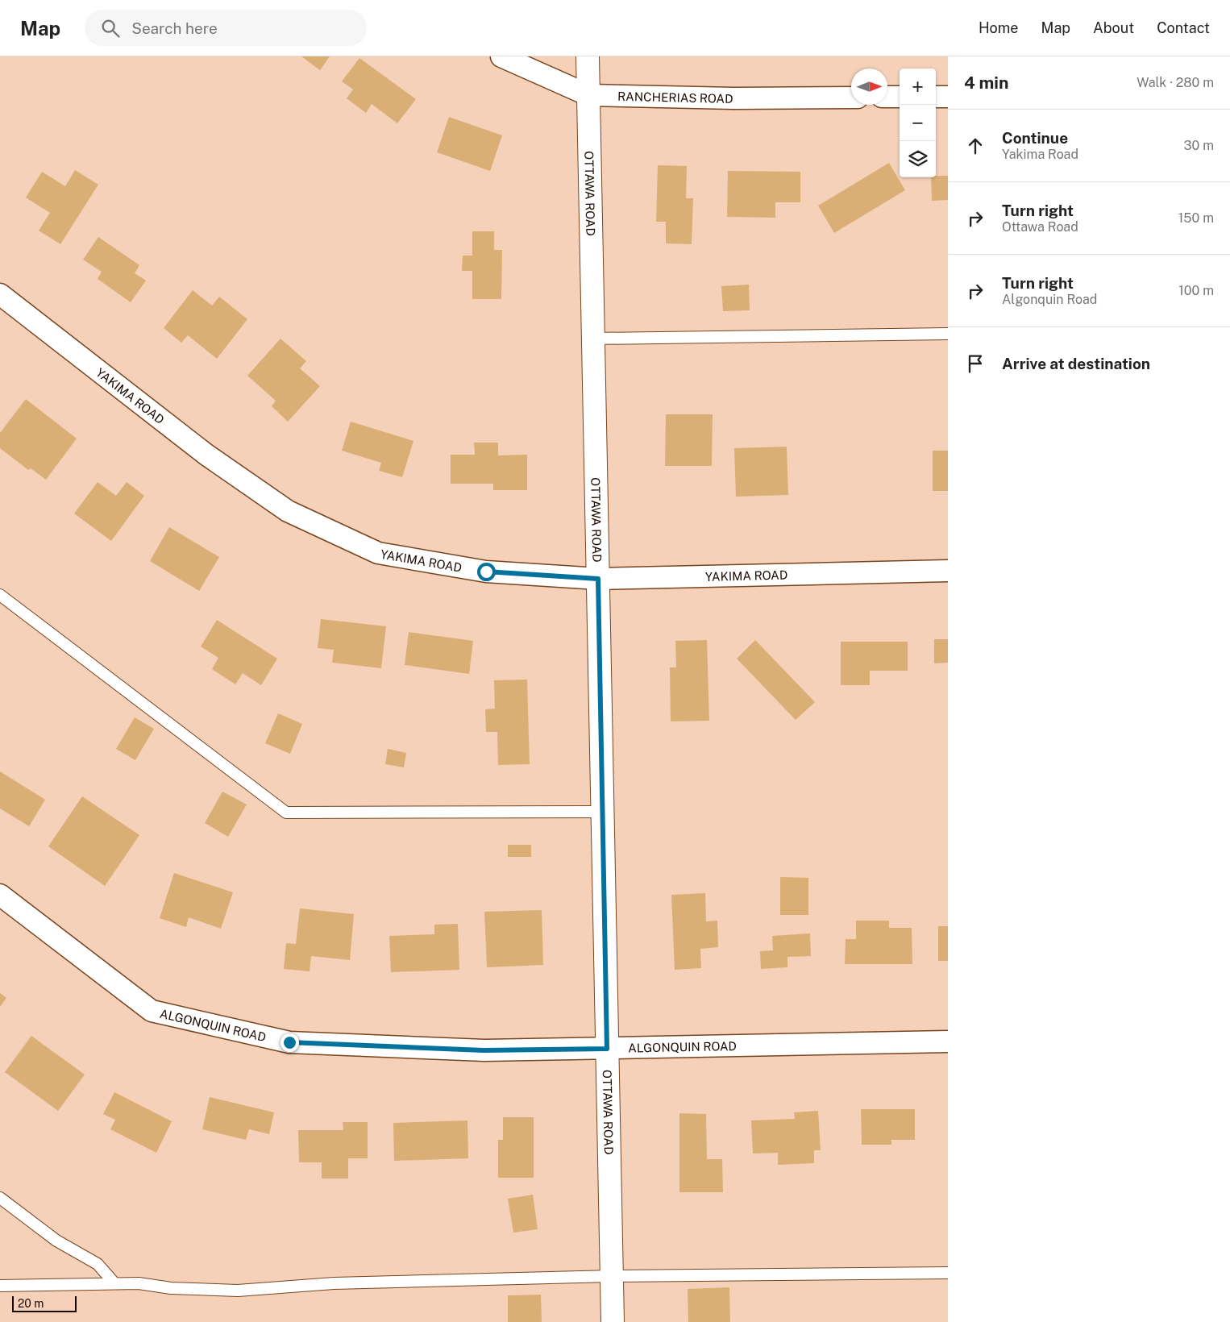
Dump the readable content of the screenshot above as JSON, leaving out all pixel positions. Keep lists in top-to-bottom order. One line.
{"streets":{"street":["RANCHERIAS ROAD","OTTAWA ROAD","YAKIMA ROAD","ALGONQUIN ROAD"]},"crossings":[["RANCHERIAS ROAD","OTTAWA ROAD"],["OTTAWA ROAD","YAKIMA ROAD"],["OTTAWA ROAD","ALGONQUIN ROAD"]],"scale_bar":"20 m","north":"right","page":{"header":"Map","search":"Search here","nav":["Home","Map","About","Contact"],"heading":["4 min","Walk · 280 m"],"map_buttons":["+","−"],"list":[["Continue","Yakima Road","30 m"],["Turn right","Ottawa Road","150 m"],["Turn right","Algonquin Road","100 m"],"Arrive at destination"],"scale":"20 m"}}
